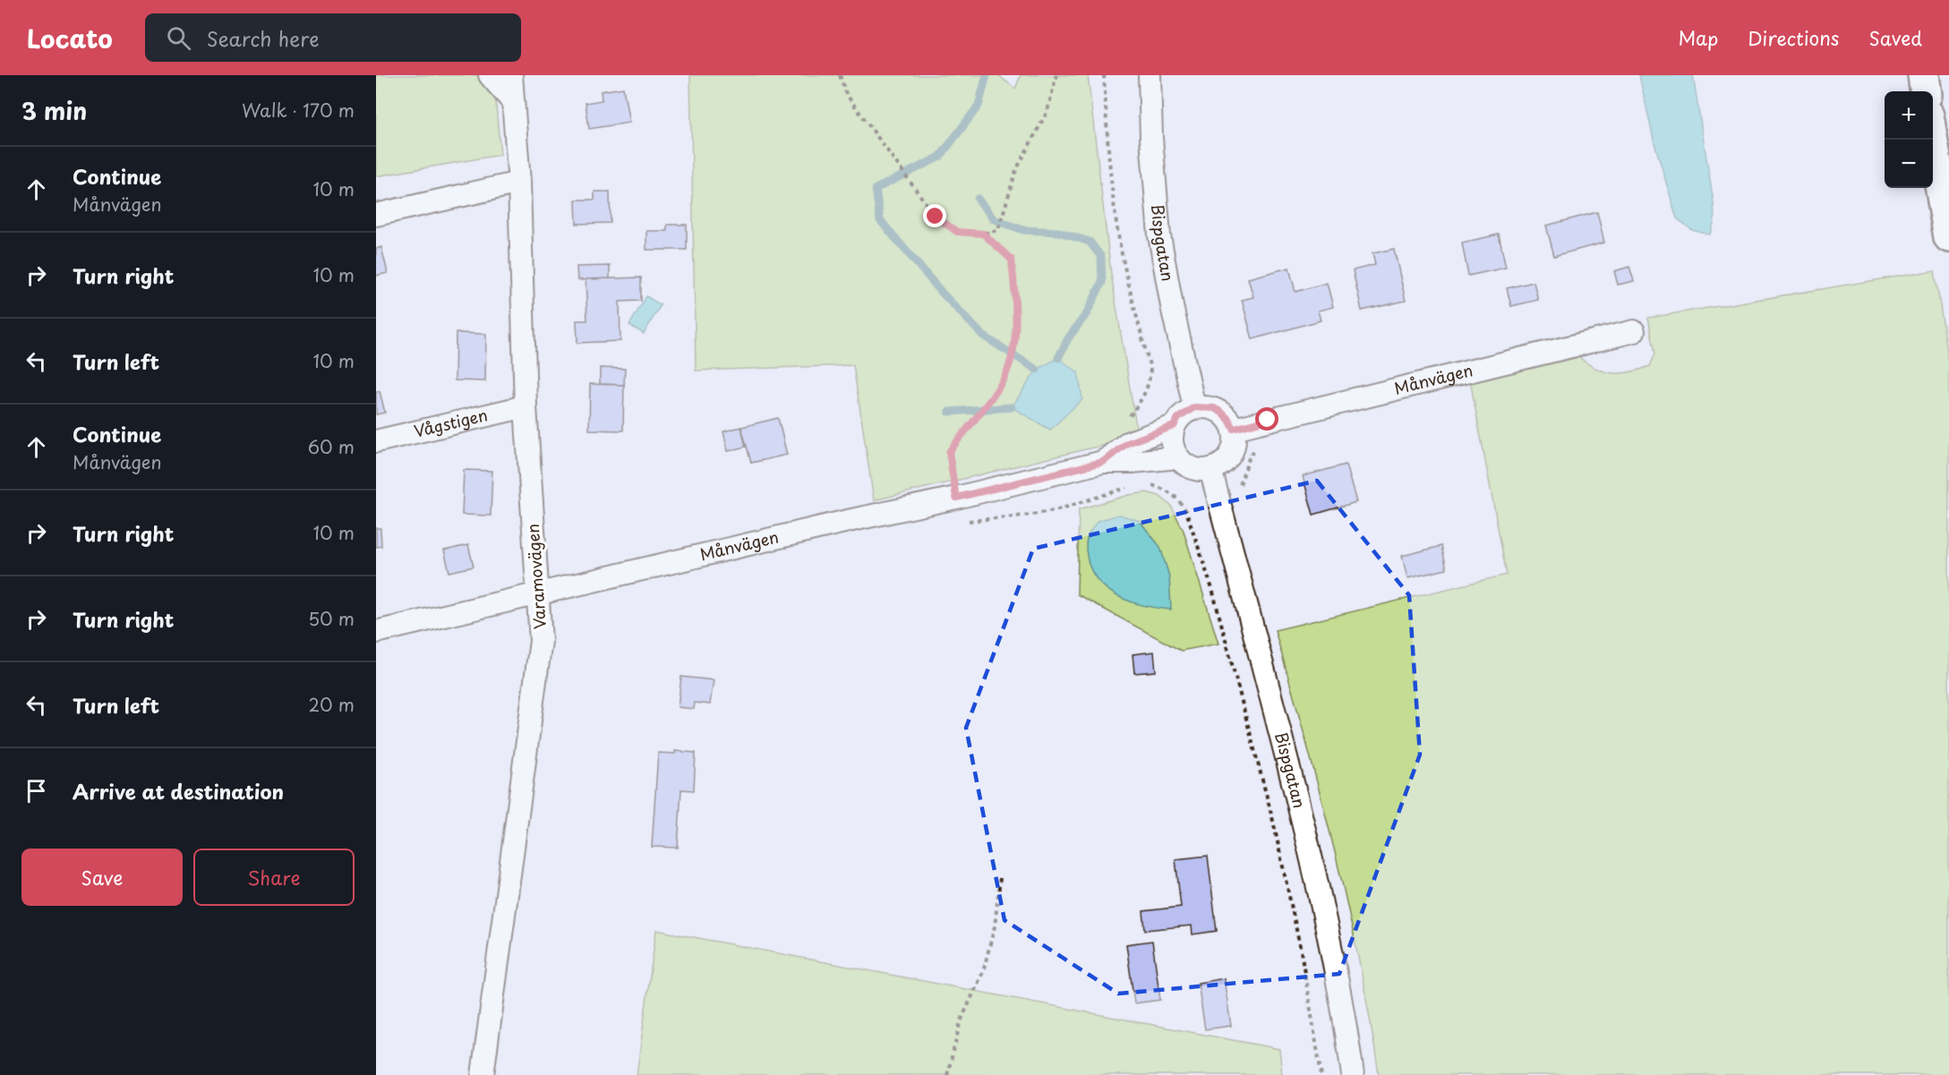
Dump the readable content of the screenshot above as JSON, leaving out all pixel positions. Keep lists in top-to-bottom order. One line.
{"streets":{"street":["Bispgatan","Månvägen","Vågstigen","Varamovägen"]},"crossings":[["Bispgatan","Månvägen"],["Månvägen","Varamovägen"],["Vågstigen","Varamovägen"]],"page":{"header":"Locato","search":"Search here","nav":["Map","Directions","Saved"],"heading":["3 min","Walk · 170 m"],"map_buttons":["+","−"],"list":[["Continue","Månvägen","10 m"],["Turn right","10 m"],["Turn left","10 m"],["Continue","Månvägen","60 m"],["Turn right","10 m"],["Turn right","50 m"],["Turn left","20 m"],"Arrive at destination"],"buttons":["Save","Share"]}}
